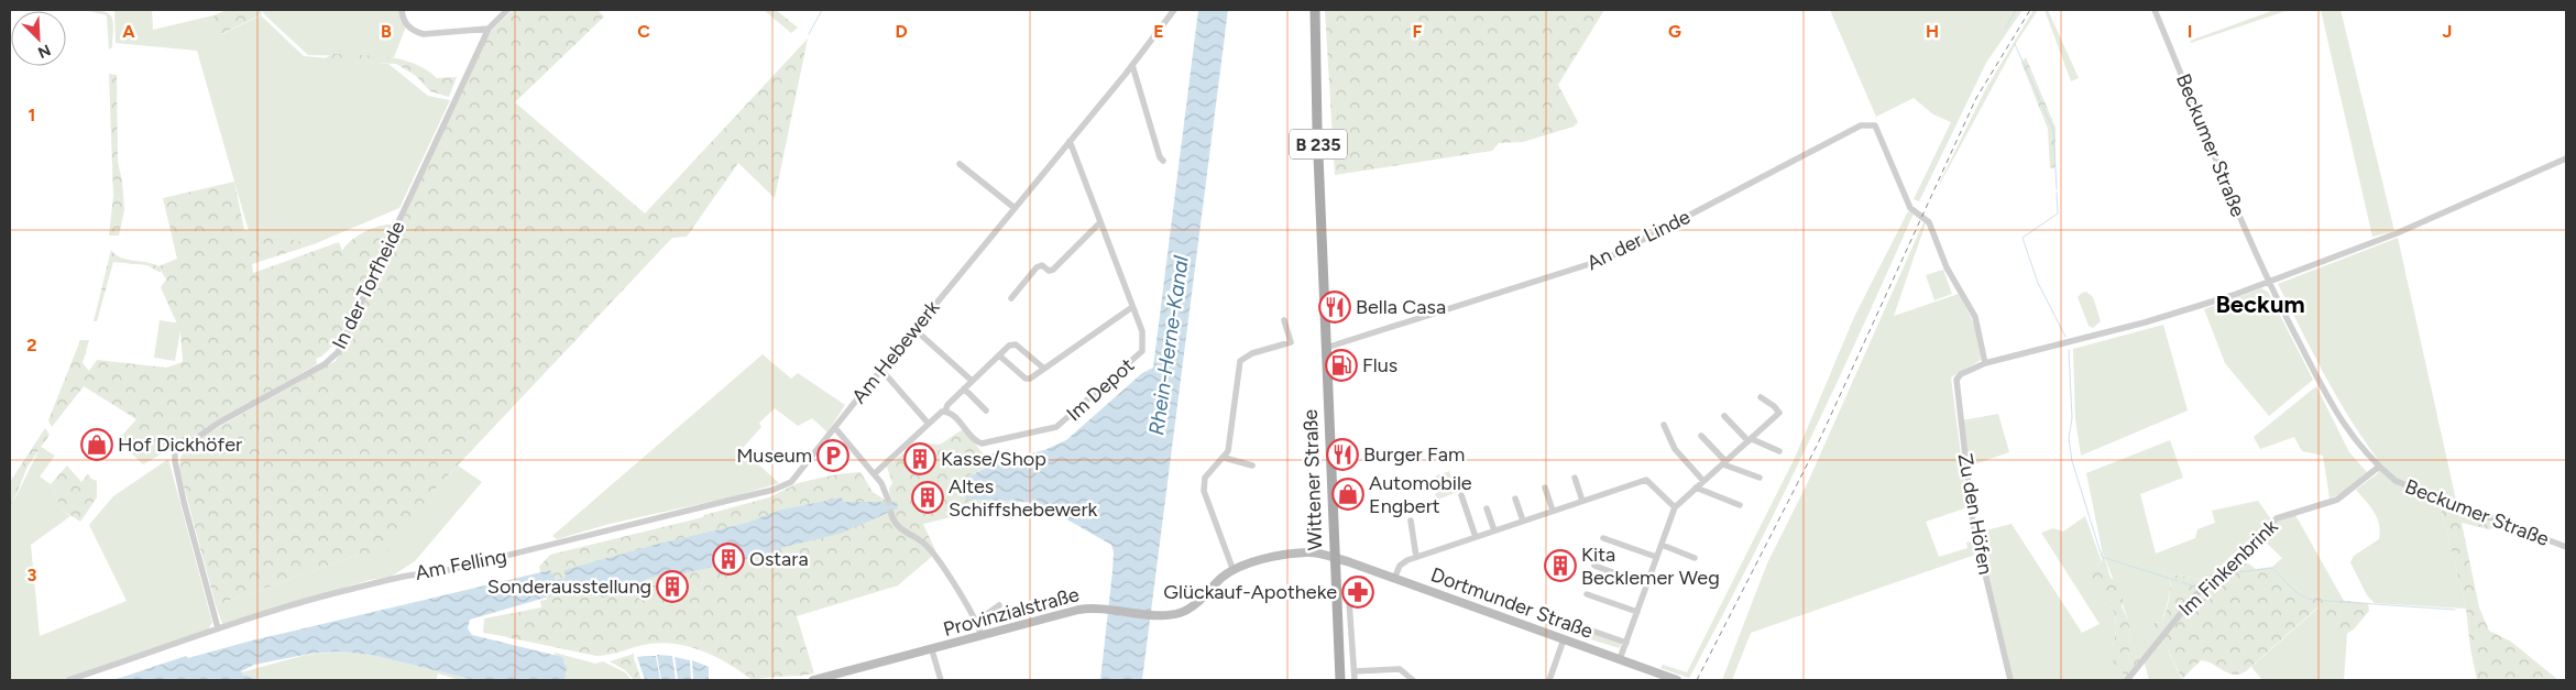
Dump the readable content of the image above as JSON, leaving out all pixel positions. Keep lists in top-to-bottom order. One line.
{"streets":{"main road":["B 235","Wittener Straße","Dortmunder Straße","Provinzialstraße"],"street":["Beckumer Straße","An der Linde","In der Torfheide","Am Hebewerk","Im Depot","Zu den Höfen","Am Felling","Im Finkenbrink"]},"crossings":[["Beckumer Straße","Zu den Höfen"],["Beckumer Straße","Im Finkenbrink"],["An der Linde","Wittener Straße"],["An der Linde","Zu den Höfen"],["In der Torfheide","Am Felling"],["Am Hebewerk","Im Depot"],["Am Hebewerk","Am Felling"],["Wittener Straße","Dortmunder Straße"],["Wittener Straße","Provinzialstraße"],["Dortmunder Straße","Provinzialstraße"]],"districts":["Beckum"],"water":["Rhein-Herne-Kanal"],"places":{"restaurant":["Bella Casa","Burger Fam"],"fuel station":["Flus"],"shop":["Hof Dickhöfer","Automobile Engbert"],"parking":["Museum"],"building":["Kasse/Shop","Altes Schiffshebewerk","Ostara","Kita Becklemer Weg","Sonderausstellung"],"pharmacy":["Glückauf-Apotheke"]},"north":"bottom right","grid":{"columns":["A","B","C","D","E","F","G","H","I","J"],"rows":["1","2","3"]}}
